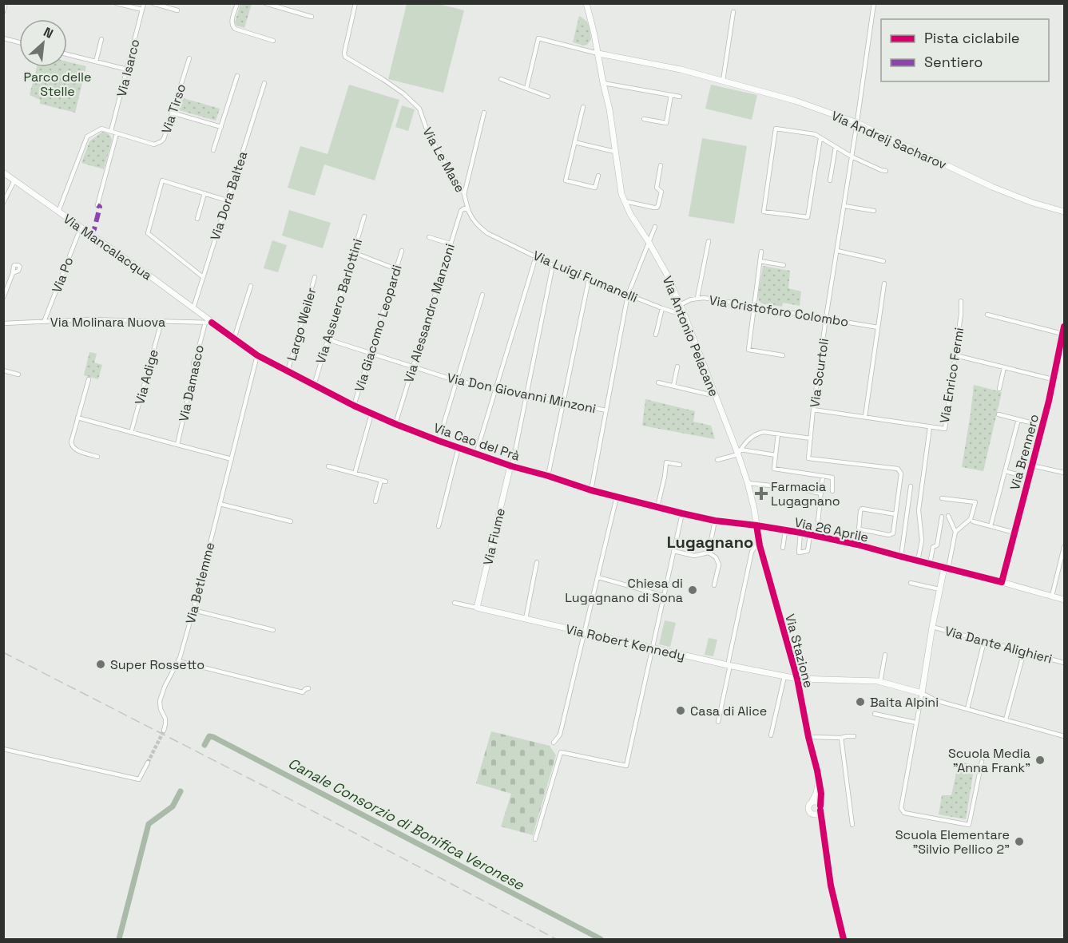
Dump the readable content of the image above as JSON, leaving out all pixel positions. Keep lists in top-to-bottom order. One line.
{"streets":{"main road":["Via Andreij Sacharov","Via Mancalacqua","Via Antonio Pelacane","Via Cao del Prà","Via 26 Aprile","Via Fiume","Via Robert Kennedy","Via Stazione"],"street":["Via Isarco","Via Tirso","Via Le Mase","Via Dora Baltea","Via Po","Via Luigi Fumanelli","Via Assuero Barlottini","Via Cristoforo Colombo","Via Alessandro Manzoni","Via Molinara Nuova","Largo Weiler","Via Giacomo Leopardi","Via Scurtoli","Via Enrico Fermi","Via Adige","Via Damasco","Via Don Giovanni Minzoni","Via Brennero","Via Betlemme","Via Dante Alighieri"]},"crossings":[["Via Andreij Sacharov","Via Antonio Pelacane"],["Via Andreij Sacharov","Via Scurtoli"],["Via Le Mase","Via Luigi Fumanelli"],["Via Le Mase","Via Alessandro Manzoni"],["Via Dora Baltea","Via Mancalacqua"],["Via Mancalacqua","Via Po"],["Via Mancalacqua","Via Molinara Nuova"],["Via Mancalacqua","Via Damasco"],["Via Mancalacqua","Via Cao del Prà"],["Via Po","Via Molinara Nuova"],["Via Luigi Fumanelli","Via Antonio Pelacane"],["Via Assuero Barlottini","Via Don Giovanni Minzoni"],["Via Assuero Barlottini","Via Cao del Prà"],["Via Cristoforo Colombo","Via Antonio Pelacane"],["Via Cristoforo Colombo","Via Scurtoli"],["Via Alessandro Manzoni","Via Don Giovanni Minzoni"],["Via Alessandro Manzoni","Via Cao del Prà"],["Via Molinara Nuova","Via Adige"],["Via Molinara Nuova","Via Damasco"],["Via Molinara Nuova","Via Cao del Prà"],["Largo Weiler","Via Cao del Prà"],["Via Giacomo Leopardi","Via Don Giovanni Minzoni"],["Via Giacomo Leopardi","Via Cao del Prà"],["Via Antonio Pelacane","Via Cao del Prà"],["Via Antonio Pelacane","Via 26 Aprile"],["Via Antonio Pelacane","Via Stazione"],["Via Scurtoli","Via Enrico Fermi"],["Via Damasco","Via Cao del Prà"],["Via Cao del Prà","Via 26 Aprile"],["Via Cao del Prà","Via Fiume"],["Via Cao del Prà","Via Betlemme"],["Via Cao del Prà","Via Stazione"],["Via Brennero","Via 26 Aprile"],["Via 26 Aprile","Via Stazione"],["Via Fiume","Via Robert Kennedy"],["Via Robert Kennedy","Via Stazione"]],"districts":["Lugagnano"],"water":["Canale Consorzio di Bonifica Veronese"],"parks":["Parco delle Stelle"],"places":{"health":["Farmacia Lugagnano"],"other":["Chiesa di Lugagnano di Sona","Super Rossetto","Baita Alpini","Casa di Alice","Scuola Media \"Anna Frank\"","Scuola Elementare \"Silvio Pellico 2\""]},"legend":["Pista ciclabile","Sentiero"],"north":"top right"}
